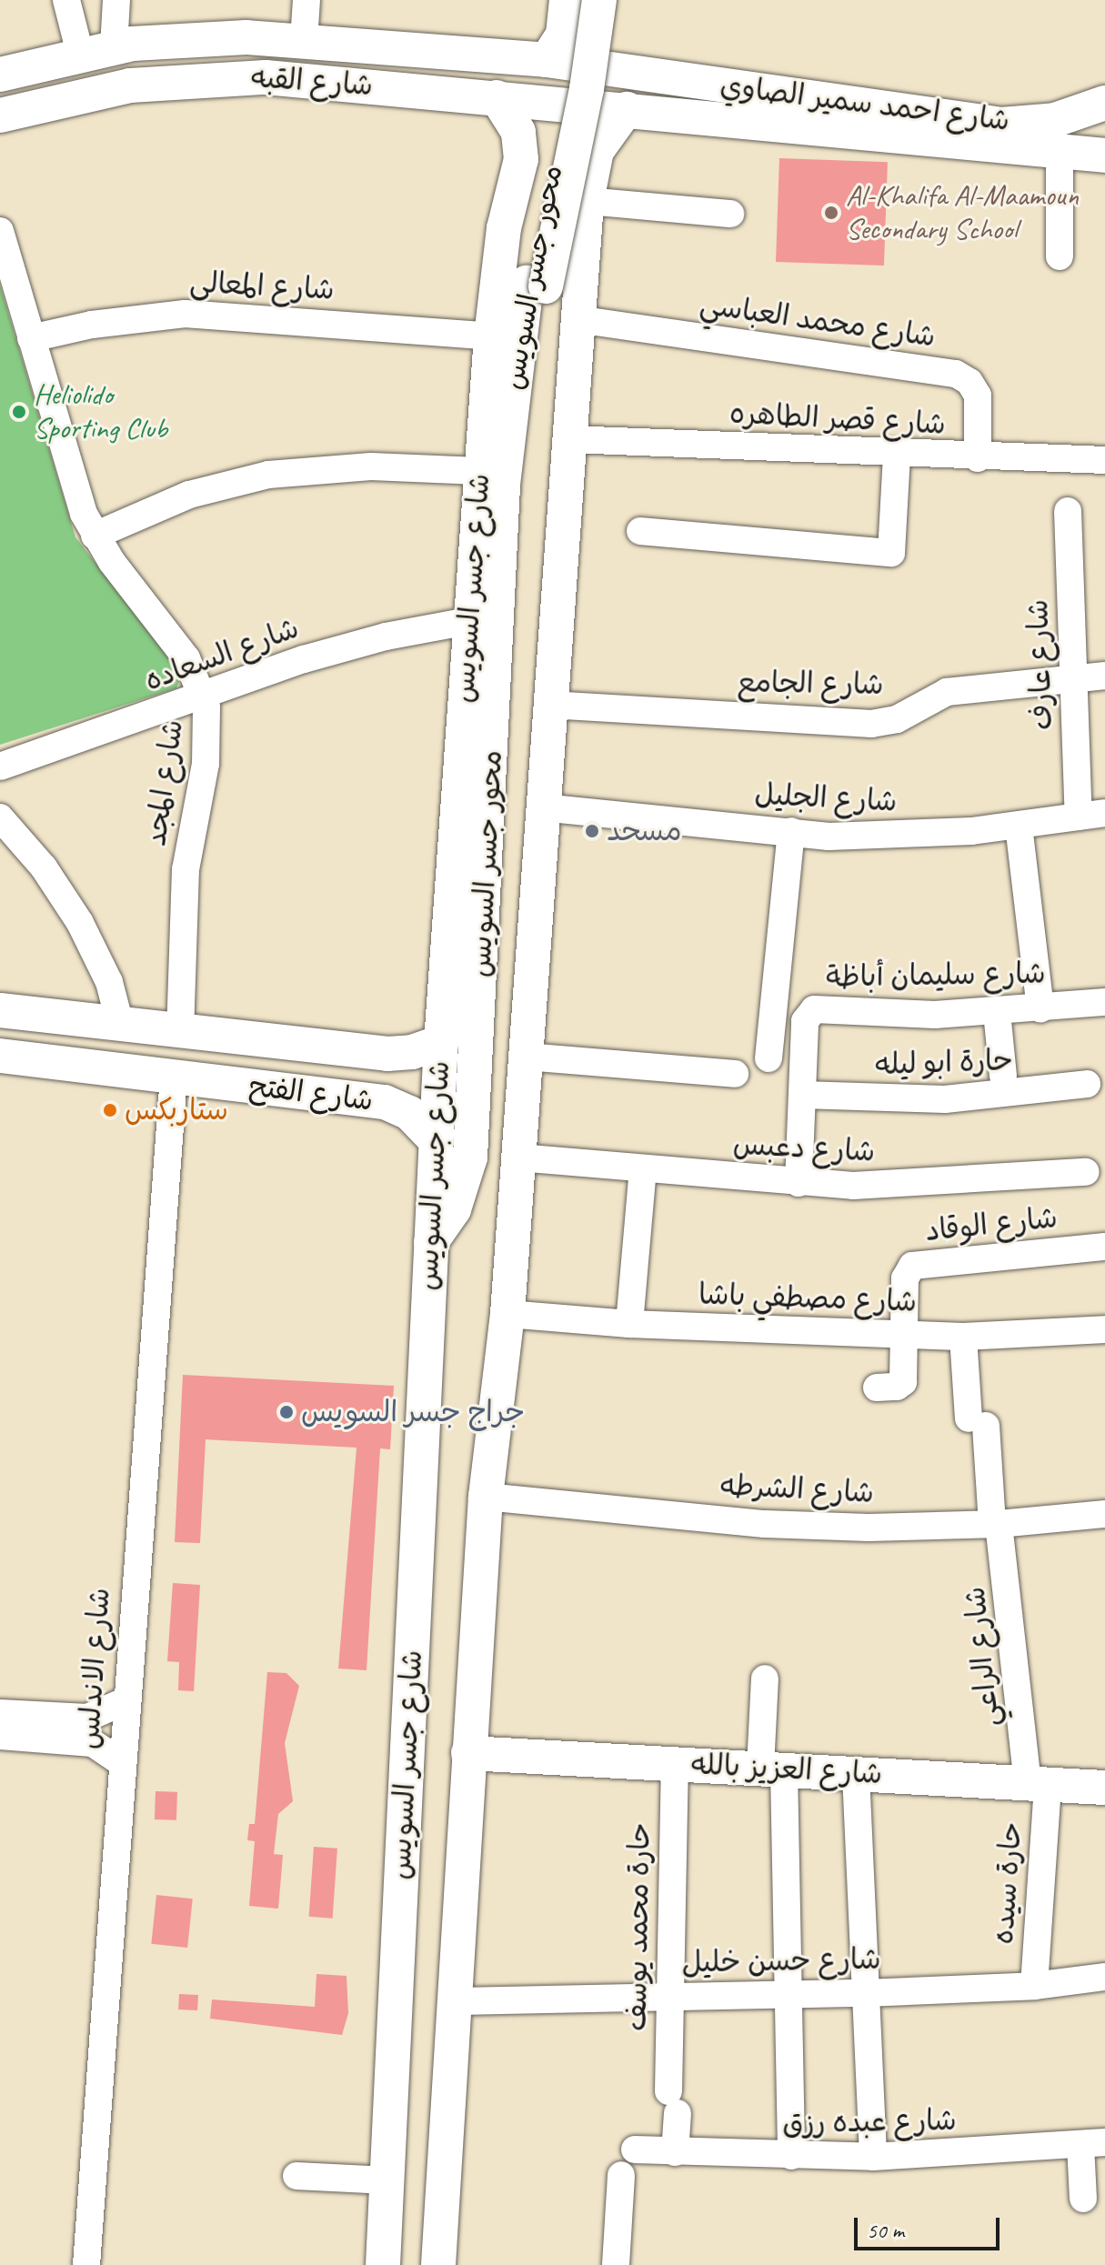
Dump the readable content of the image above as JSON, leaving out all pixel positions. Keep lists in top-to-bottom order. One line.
{"streets":{"main road":["شارع القبه","شارع احمد سمير الصاوي","محور جسر السويس","شارع جسر السويس","شارع الفتح","شارع العزيز بالله"],"street":["شارع المعالى","شارع محمد العباسي","شارع قصر الطاهره","شارع السعاده","شارع عارف","شارع الجامع","شارع المجد","شارع الجليل","شارع سليمان أباظة","حارة ابو ليله","شارع دعبس","شارع الوقاد","شارع مصطفي باشا","شارع الشرطه","شارع الراعي","شارع الاندلس","حارة سيده","حارة محمد يوسف","شارع حسن خليل","شارع عبده رزق"]},"crossings":[["شارع القبه","شارع احمد سمير الصاوي"],["شارع القبه","شارع جسر السويس"],["محور جسر السويس","شارع جسر السويس"],["شارع المعالى","شارع جسر السويس"],["شارع المعالى","شارع المجد"],["شارع محمد العباسي","شارع قصر الطاهره"],["شارع جسر السويس","شارع السعاده"],["شارع جسر السويس","شارع الفتح"],["شارع السعاده","شارع المجد"],["شارع عارف","شارع الجامع"],["شارع عارف","شارع الجليل"],["شارع المجد","شارع الفتح"],["شارع سليمان أباظة","حارة ابو ليله"],["شارع سليمان أباظة","شارع دعبس"],["شارع الفتح","شارع الاندلس"],["شارع الوقاد","شارع مصطفي باشا"],["شارع مصطفي باشا","شارع الراعي"],["شارع الشرطه","شارع الراعي"],["شارع الراعي","شارع العزيز بالله"],["شارع الراعي","حارة سيده"],["شارع العزيز بالله","حارة سيده"],["شارع العزيز بالله","حارة محمد يوسف"],["حارة سيده","شارع حسن خليل"],["حارة محمد يوسف","شارع حسن خليل"],["حارة محمد يوسف","شارع عبده رزق"]],"places":["Al-Khalifa Al-Maamoun Secondary School","Heliolido Sporting Club","مسحد","ستاربكس","جراج جسر السويس"],"scale_bar":"50 m"}
